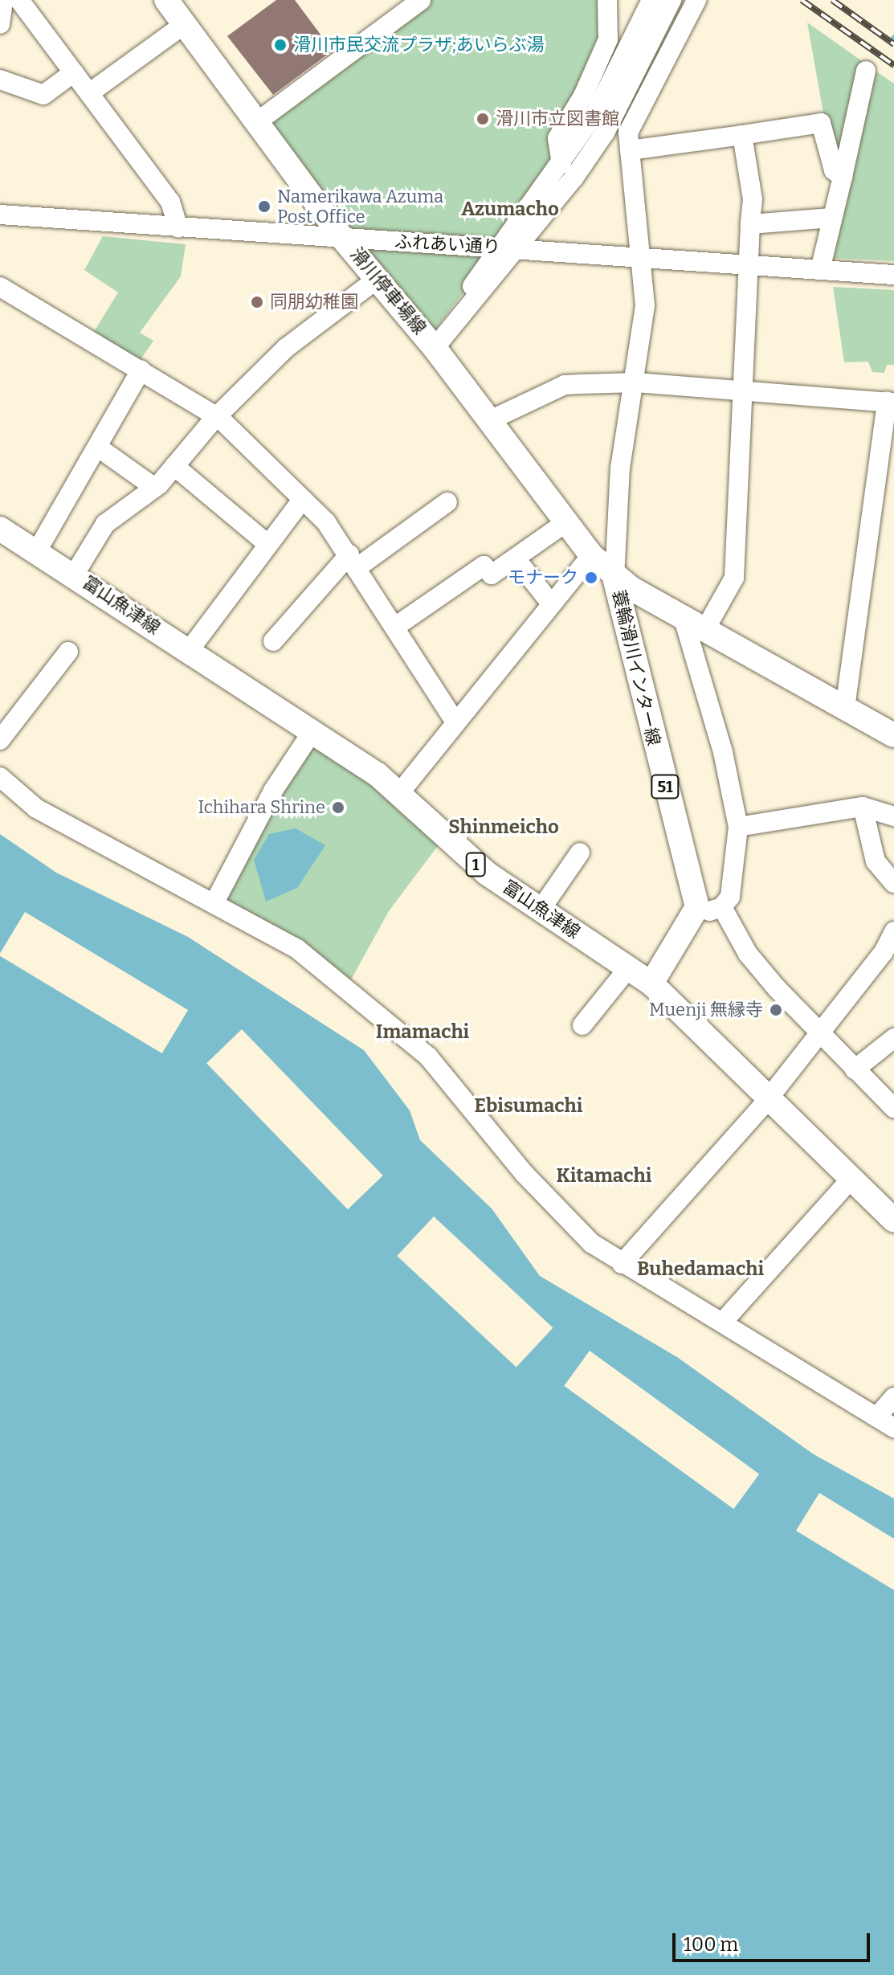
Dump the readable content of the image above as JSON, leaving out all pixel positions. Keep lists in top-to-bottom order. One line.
{"streets":{"main road":["滑川停車場線","富山魚津線","蓑輪滑川インター線","51","1"],"street":["ふれあい通り"]},"crossings":[["ふれあい通り","滑川停車場線"],["滑川停車場線","蓑輪滑川インター線"]],"districts":["Azumacho","Shinmeicho","Imamachi","Ebisumachi","Kitamachi","Buhedamachi"],"places":["滑川市民交流プラザ;あいらぶ湯","滑川市立図書館","Namerikawa Azuma Post Office","同朋幼稚園","モナーク","Ichihara Shrine","Muenji 無縁寺"],"scale_bar":"100 m"}
